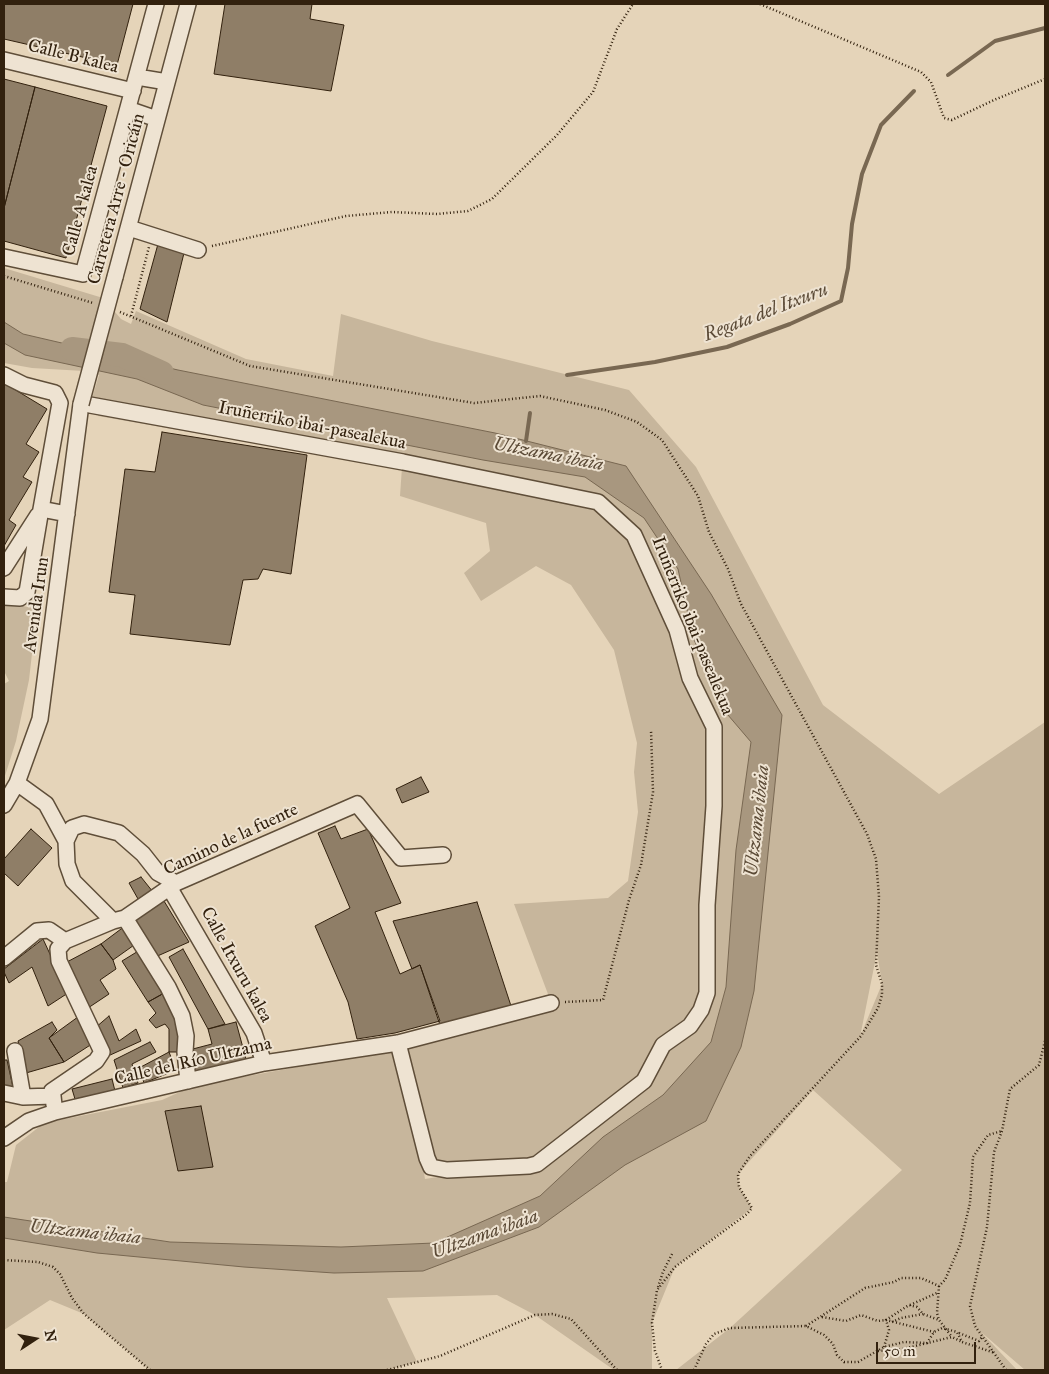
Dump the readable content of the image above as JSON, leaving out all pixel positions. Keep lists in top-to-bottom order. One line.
{"streets":{"street":["Calle B kalea","Carretera Arre - Oricáin","Calle A kalea","Iruñerriko ibai-pasealekua","Avenida Irun","Camino de la fuente","Calle Itxuru kalea","Calle del Río Ultzama"]},"crossings":[["Calle B kalea","Carretera Arre - Oricáin"],["Carretera Arre - Oricáin","Iruñerriko ibai-pasealekua"],["Carretera Arre - Oricáin","Avenida Irun"],["Iruñerriko ibai-pasealekua","Avenida Irun"],["Iruñerriko ibai-pasealekua","Calle del Río Ultzama"],["Camino de la fuente","Calle Itxuru kalea"],["Calle Itxuru kalea","Calle del Río Ultzama"]],"water":["Regata del Itxuru","Ultzama ibaia"],"scale_bar":"50 m","north":"right"}
